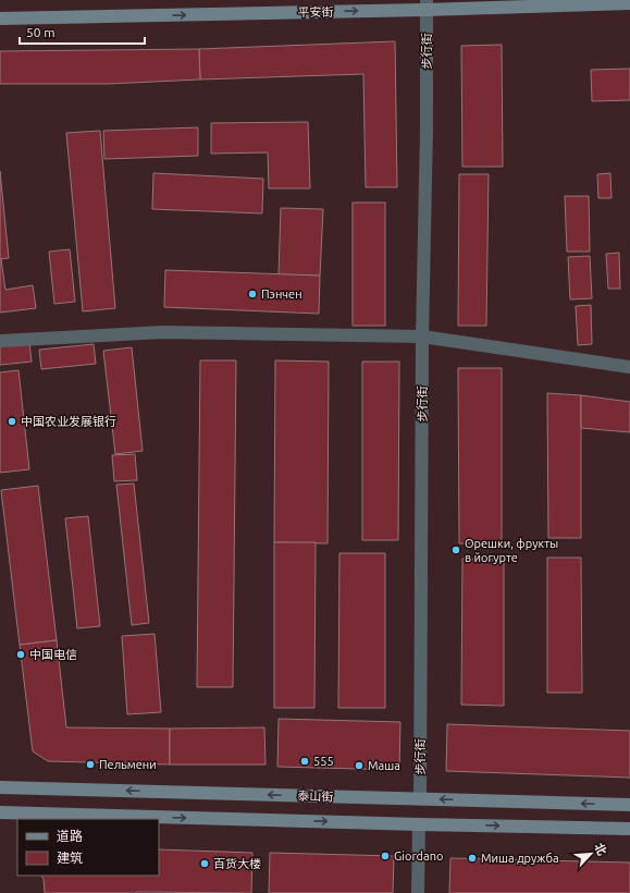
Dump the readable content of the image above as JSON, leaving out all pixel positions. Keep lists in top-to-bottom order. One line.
{"streets":{"main road":["平安街","泰山街"],"street":["步行街"]},"crossings":[["平安街","步行街"],["步行街","泰山街"]],"one_way":["平安街"],"places":["Пэнчен","中国农业发展银行","Орешки, фрукты в йогурте","中国电信","555","Пельмени","Маша","Giordano","Миша дружба","百货大楼"],"legend":["道路","建筑"],"scale_bar":"50 m","north":"top right"}
